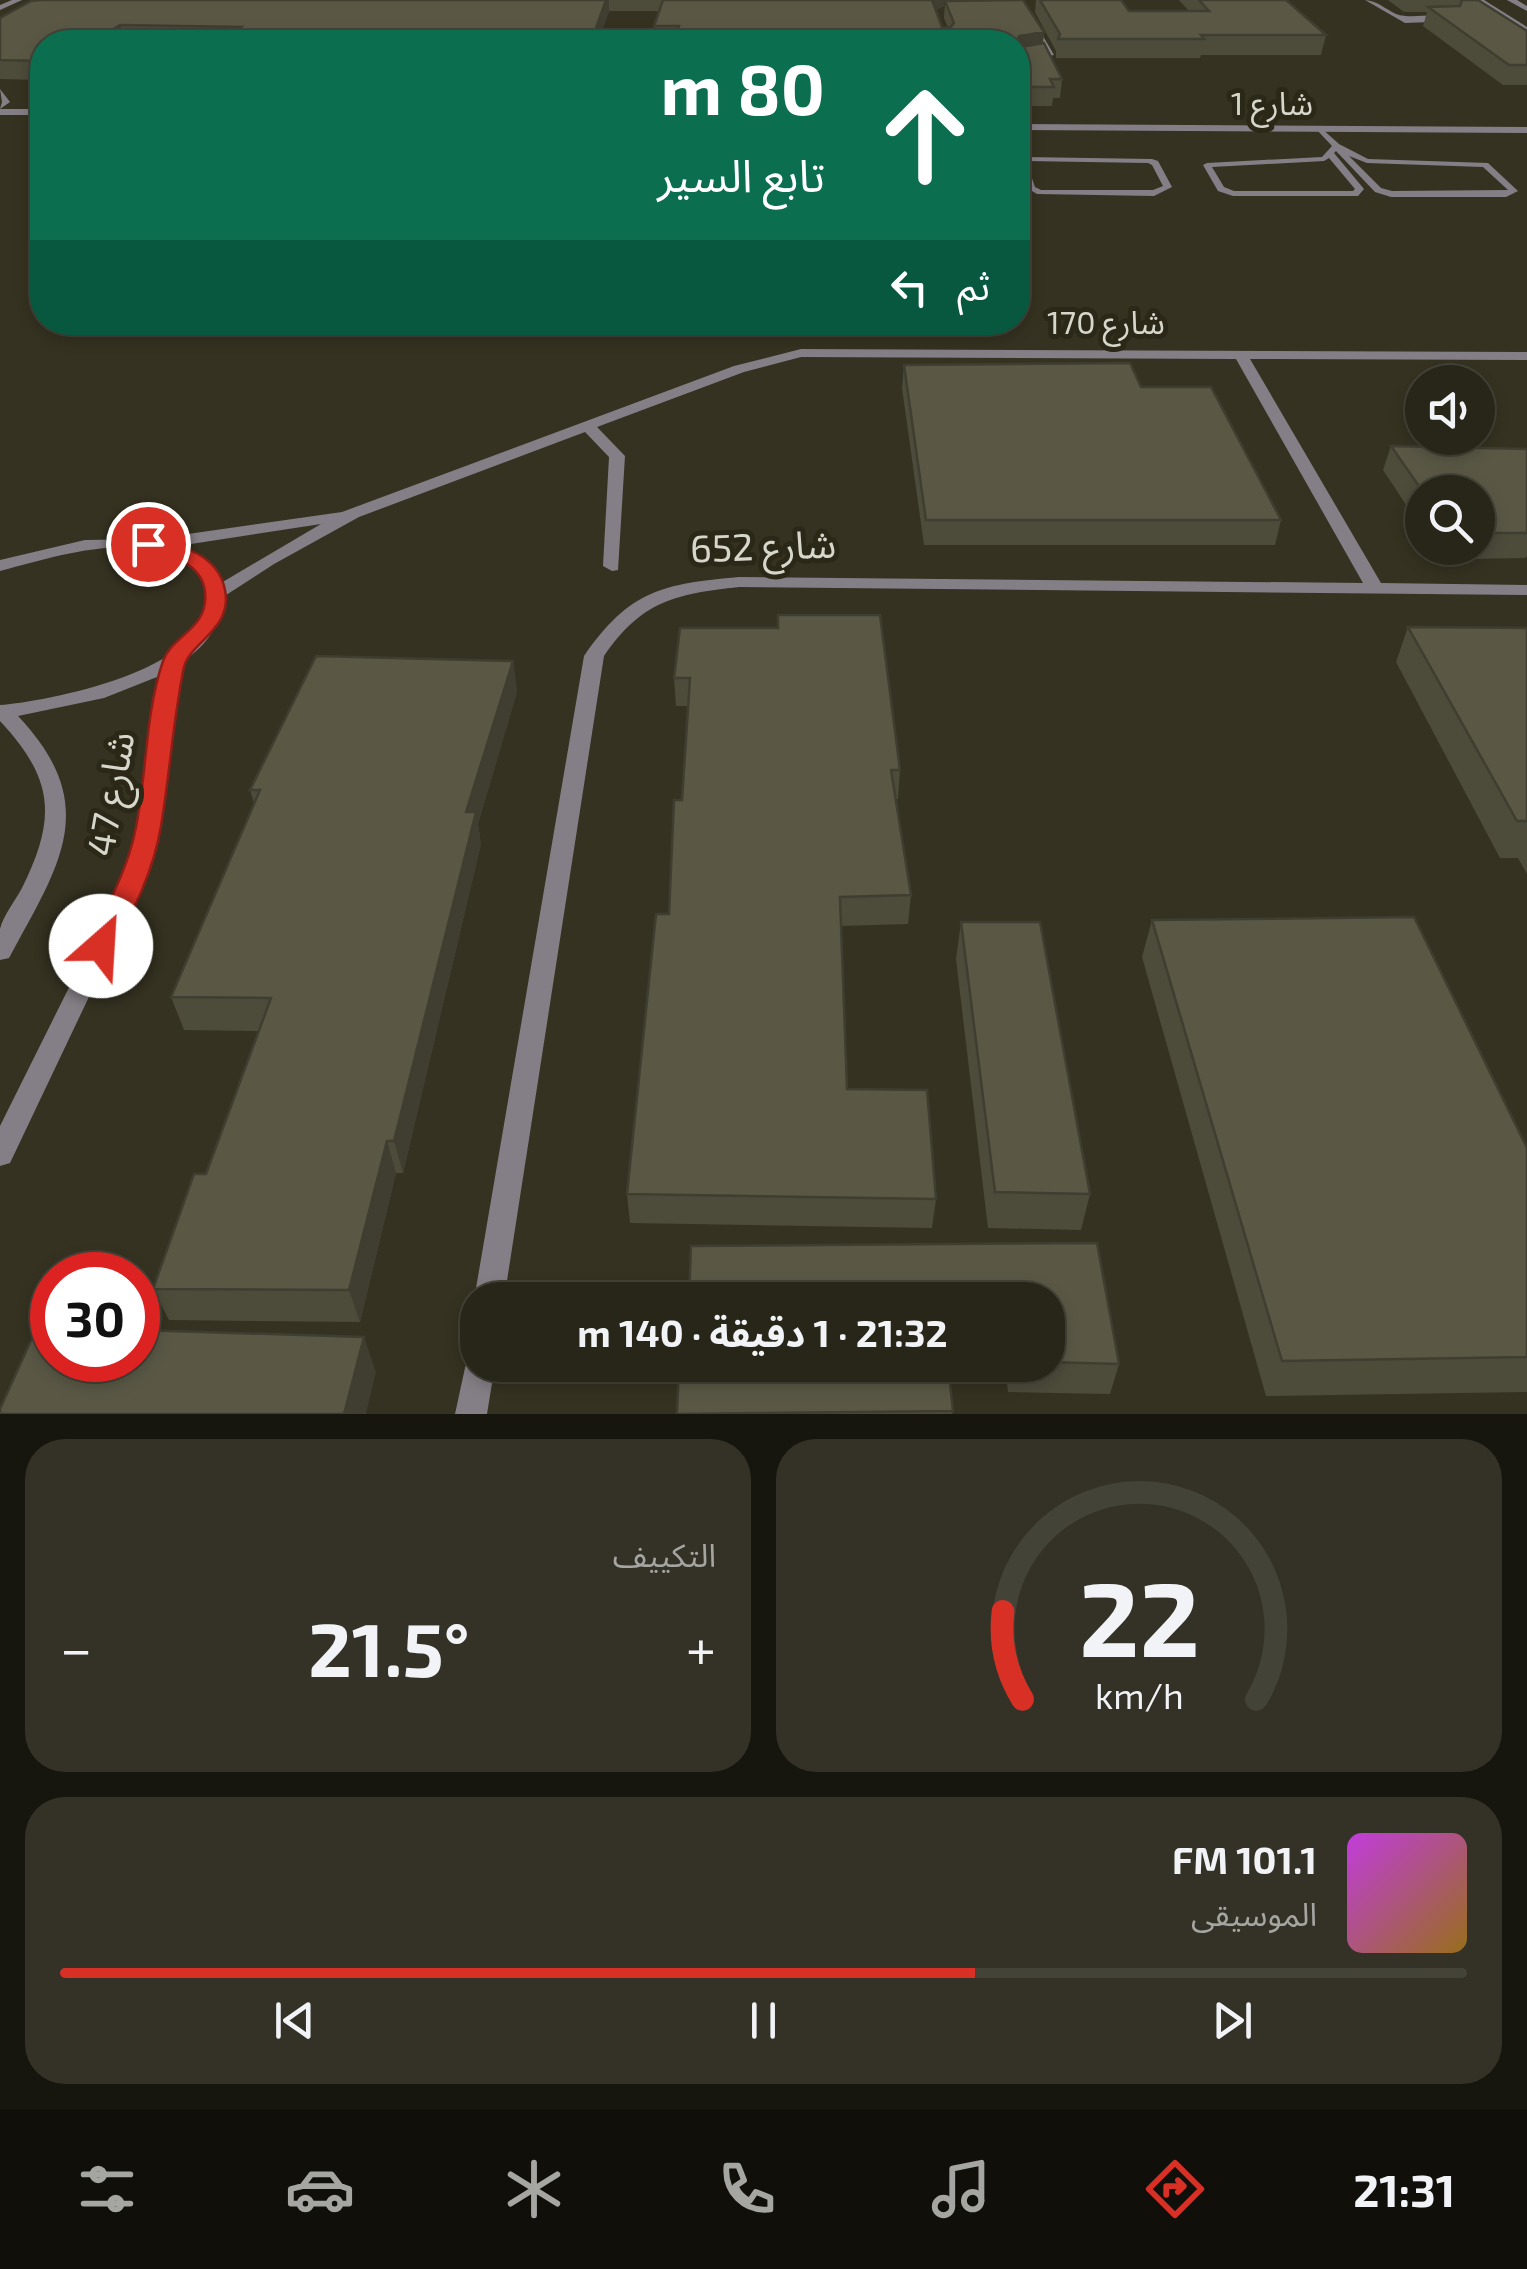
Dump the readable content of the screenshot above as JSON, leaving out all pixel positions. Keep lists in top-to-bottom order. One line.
{"streets":{"street":["شارع 1","شارع 170","شارع 652","شارع 47"]},"page":{"turn":["80 m","تابع السير"],"then":"ثم","limit":"30","trip":"21:32 · 1 دقيقة · 140 m","tile":"التكييف","heat":["−","21.5°","+"],"song":["101.1 FM","الموسيقى"],"tabs":"21:31","gauge":["22","km/h"]}}
